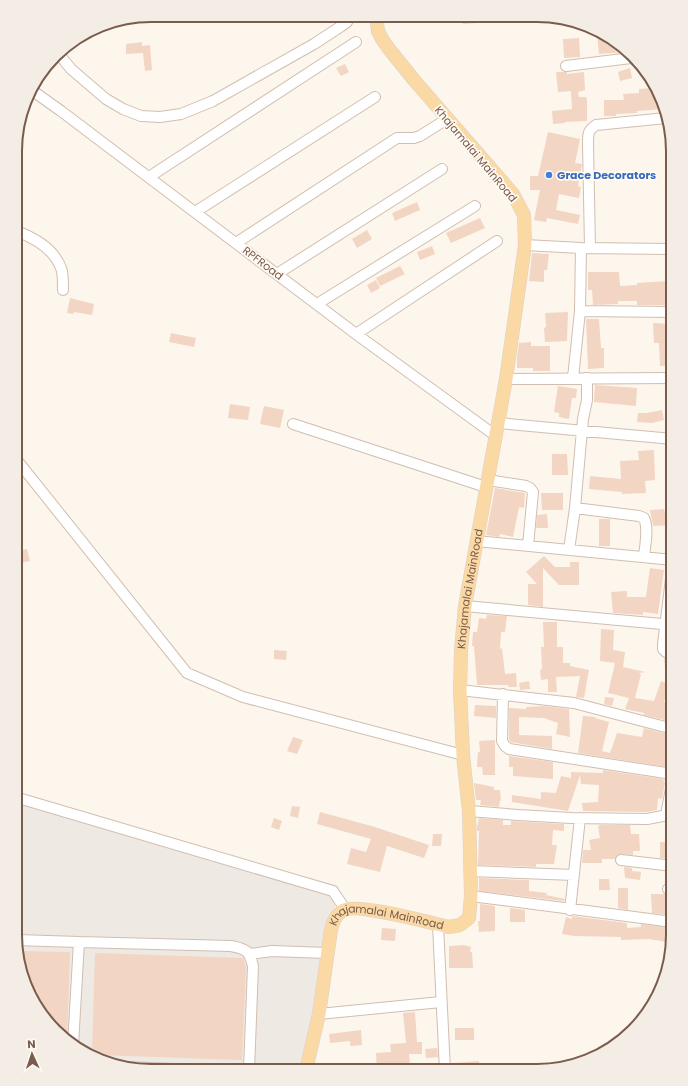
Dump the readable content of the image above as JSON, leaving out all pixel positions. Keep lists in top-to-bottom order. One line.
{"streets":{"main road":["Khajamalai MainRoad"],"street":["RPFRoad"]},"crossings":[["Khajamalai MainRoad","RPFRoad"]],"places":["Grace Decorators"],"north":"top"}
